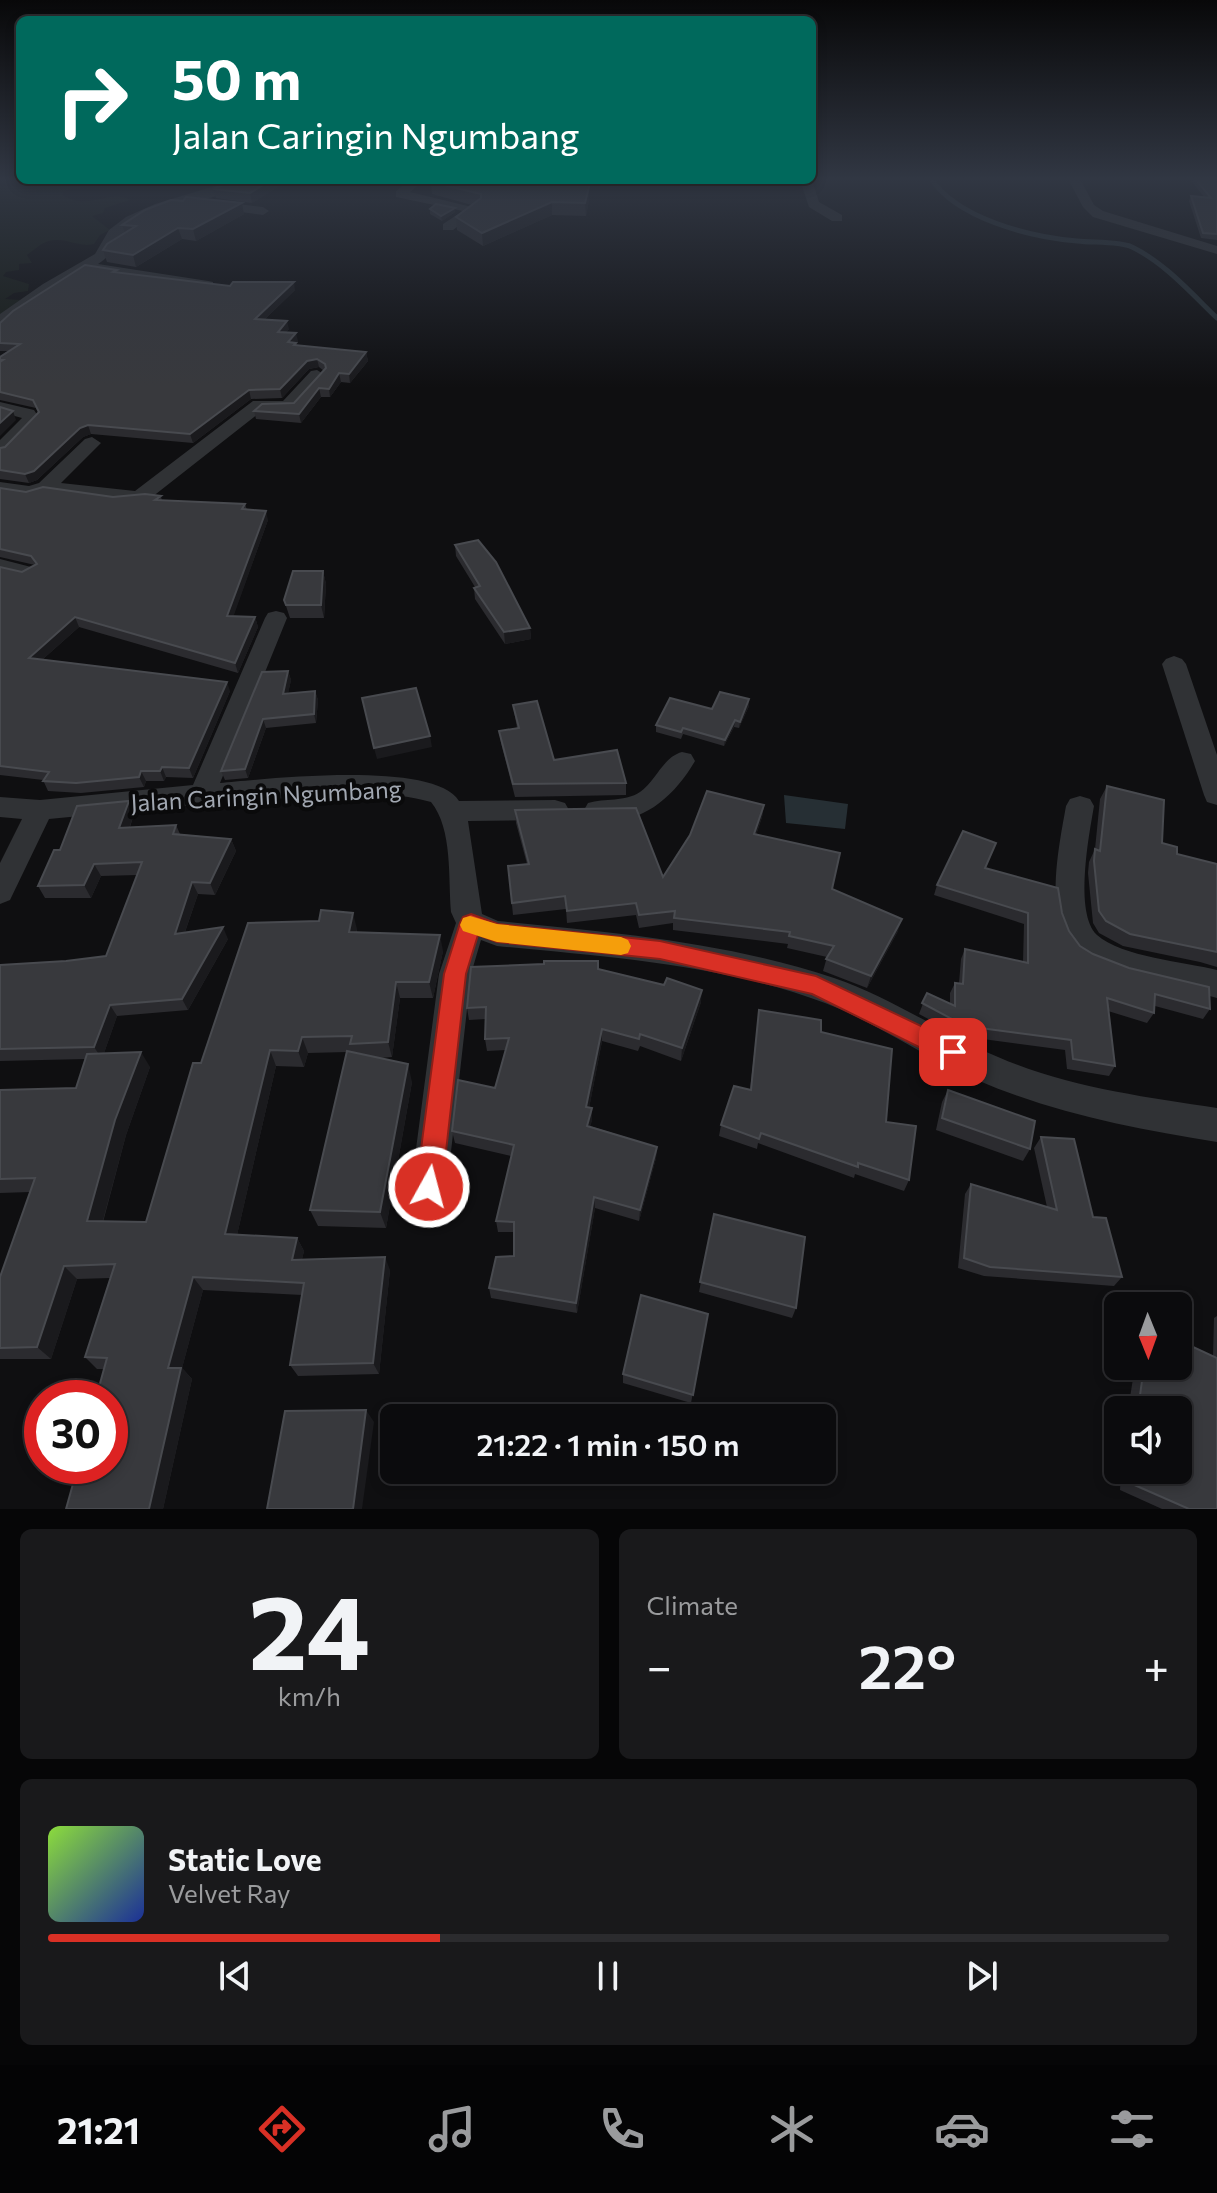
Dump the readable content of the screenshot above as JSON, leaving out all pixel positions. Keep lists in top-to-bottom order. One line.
{"streets":{"street":["Jalan Caringin Ngumbang"]},"north":"bottom","page":{"turn":["50 m","Jalan Caringin Ngumbang"],"limit":"30","trip":"21:22 · 1 min · 150 m","tile":[["24","km/h"],"Climate"],"heat":["−","22°","+"],"song":["Static Love","Velvet Ray"],"tabs":"21:21"}}
